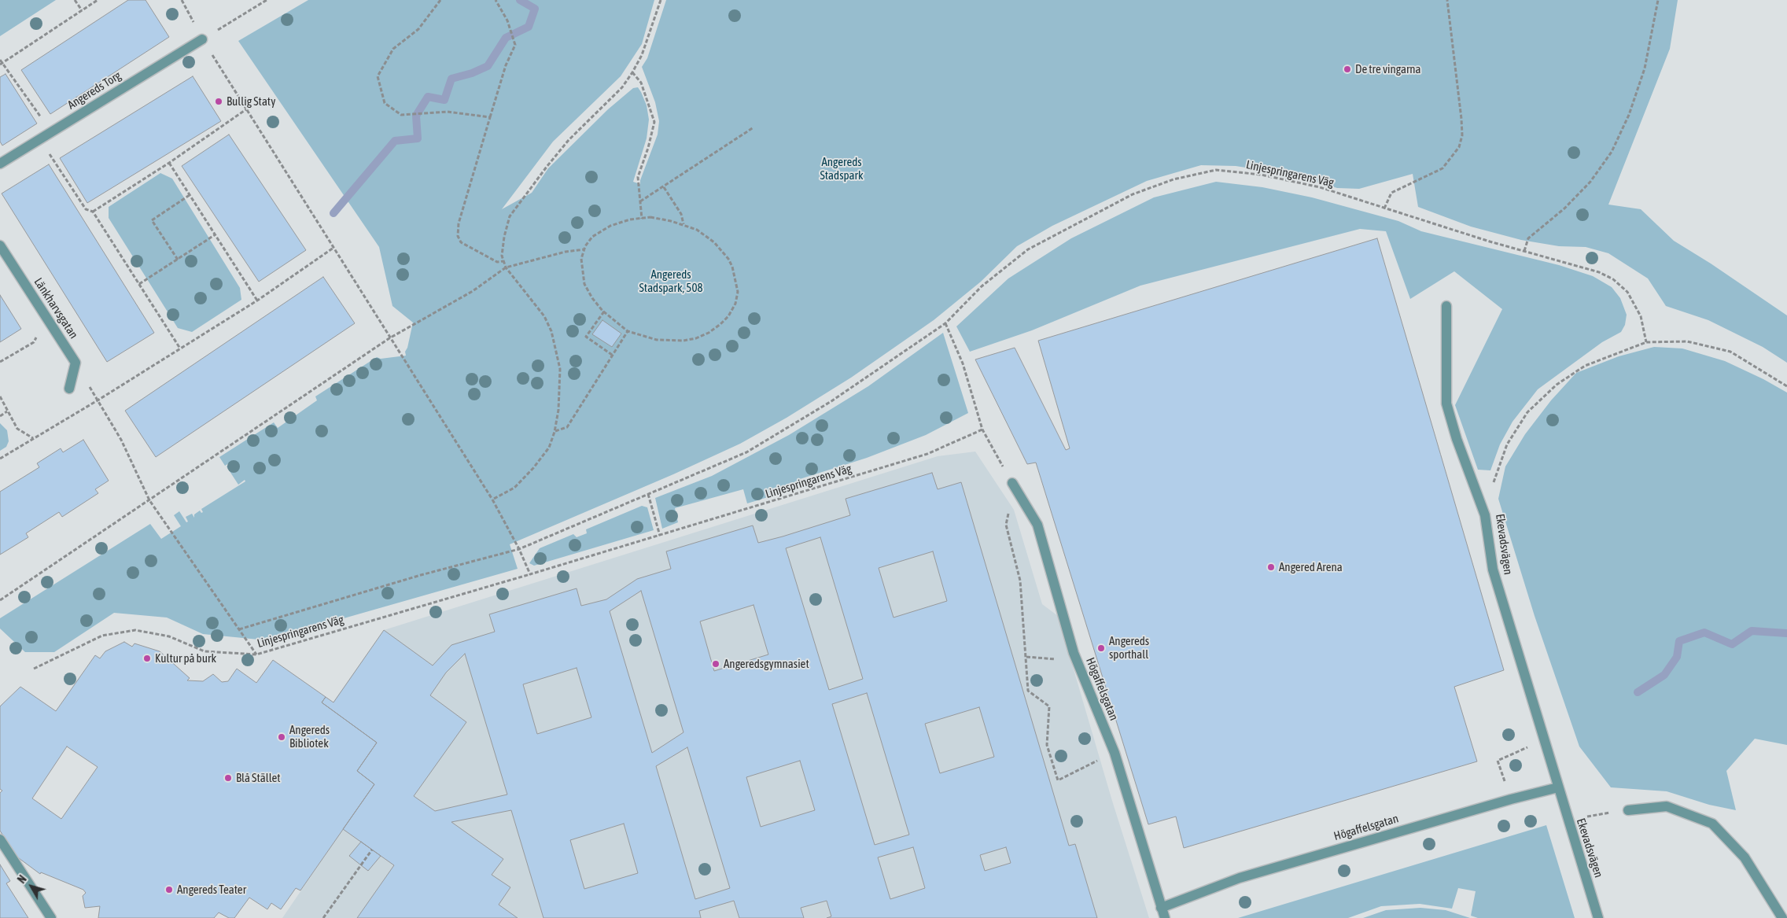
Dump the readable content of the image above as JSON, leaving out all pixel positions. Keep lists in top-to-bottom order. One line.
{"streets":{"street":["Angereds Torg","Länkharvsgatan","Ekevadsvägen","Högaffelsgatan"],"path":["Linjespringarens Väg"]},"crossings":[["Ekevadsvägen","Högaffelsgatan"]],"parks":["Angereds Stadspark","Angereds Stadspark, 508"],"places":["De tre vingarna","Bullig Staty","Angered Arena","Angereds sporthall","Kultur på burk","Angeredsgymnasiet","Angereds Bibliotek","Blå Stället","Angereds Teater"],"north":"top left"}
